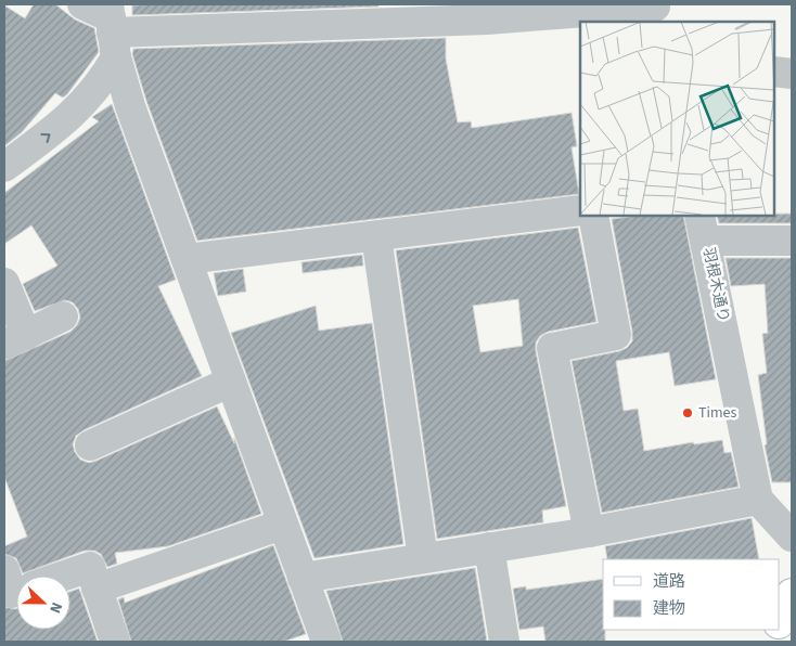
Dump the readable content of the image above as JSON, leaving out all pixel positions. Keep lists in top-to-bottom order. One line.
{"streets":{"street":["羽根木通り"]},"places":["Times"],"legend":["道路","建物"],"north":"right"}
